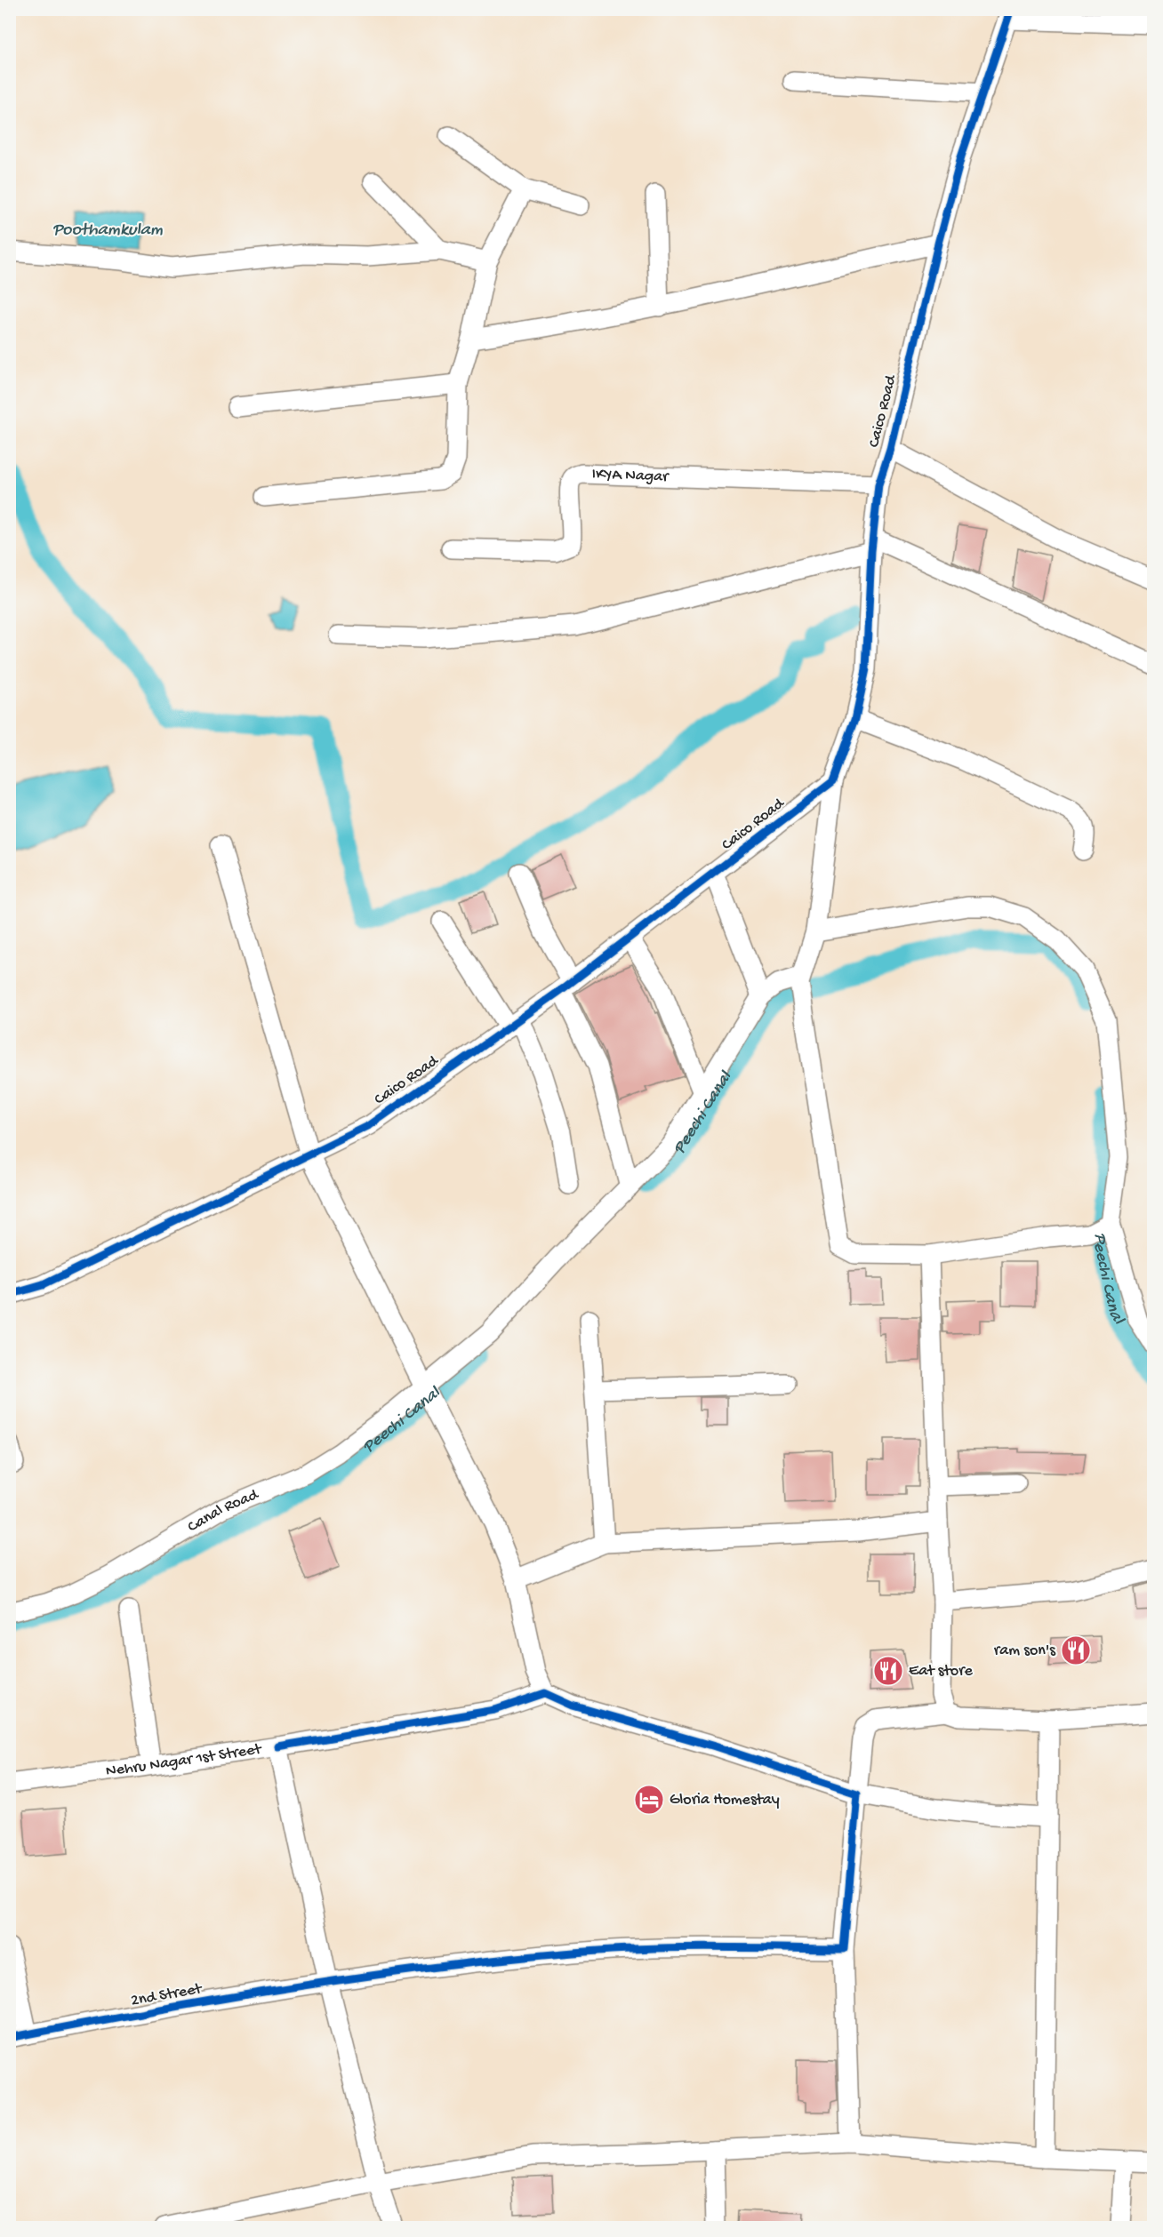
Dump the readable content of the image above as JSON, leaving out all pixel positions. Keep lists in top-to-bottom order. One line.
{"streets":{"street":["Caico Road","IKYA Nagar","Canal Road","Nehru Nagar 1st Street","2nd Street"]},"crossings":[["Caico Road","IKYA Nagar"],["Nehru Nagar 1st Street","2nd Street"]],"water":["Poothamkulam","Peechi Canal"],"places":{"restaurant":["ram son's","Eat store"],"hotel":["Gloria Homestay"]}}
